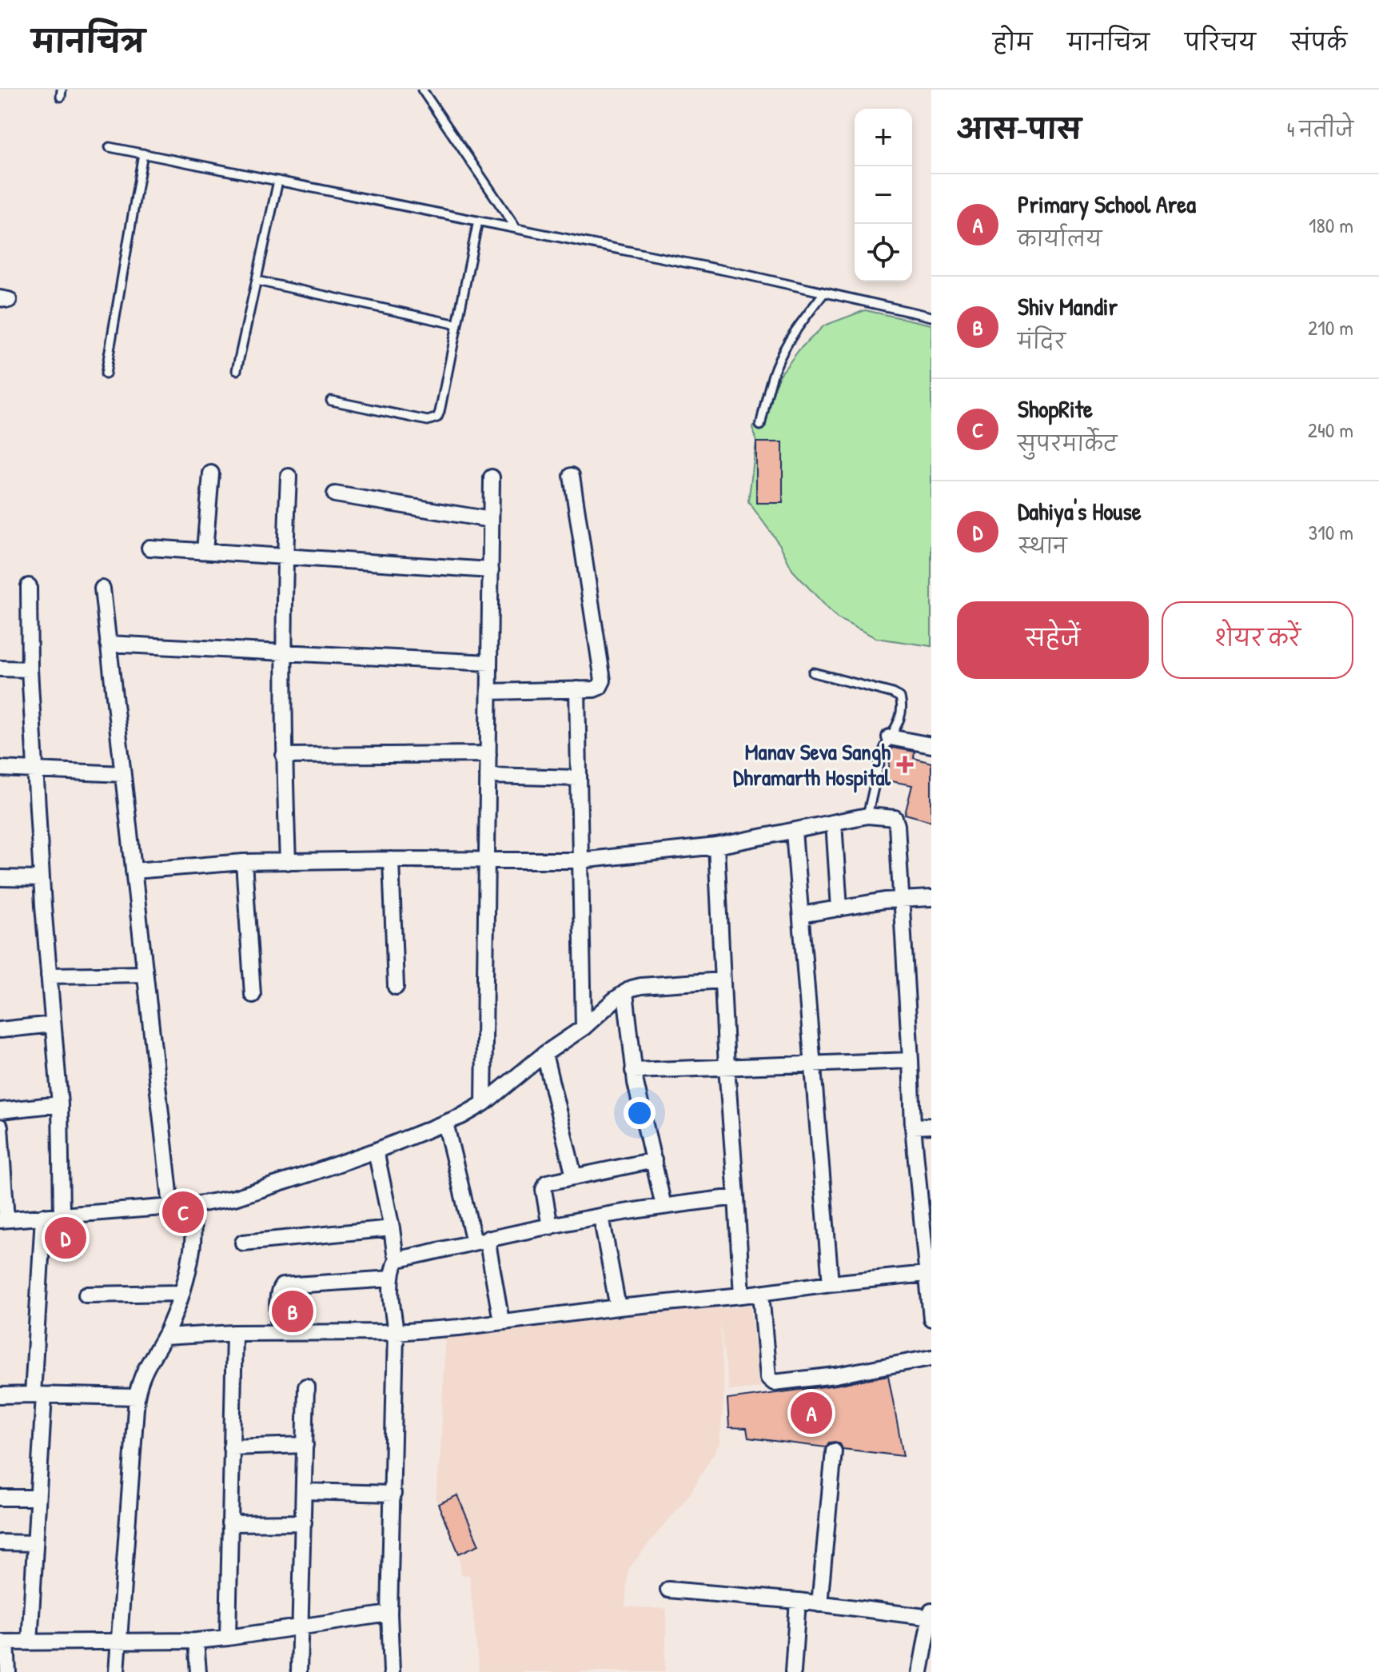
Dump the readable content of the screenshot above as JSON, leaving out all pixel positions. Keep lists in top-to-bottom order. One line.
{"places":{"health":["Manav Seva Sangh Dhramarth Hospital"]},"page":{"header":"मानचित्र","nav":["होम","मानचित्र","परिचय","संपर्क"],"heading":["आस-पास","4 नतीजे"],"map_buttons":["+","−"],"list":[{"mark":"A","name":"Primary School Area","note":"कार्यालय","value":"180 m"},{"mark":"B","name":"Shiv Mandir","note":"मंदिर","value":"210 m"},{"mark":"C","name":"ShopRite","note":"सुपरमार्केट","value":"240 m"},{"mark":"D","name":"Dahiya's House","note":"स्थान","value":"310 m"}],"buttons":["सहेजें","शेयर करें"],"pins":["C","D","B","A"]}}
